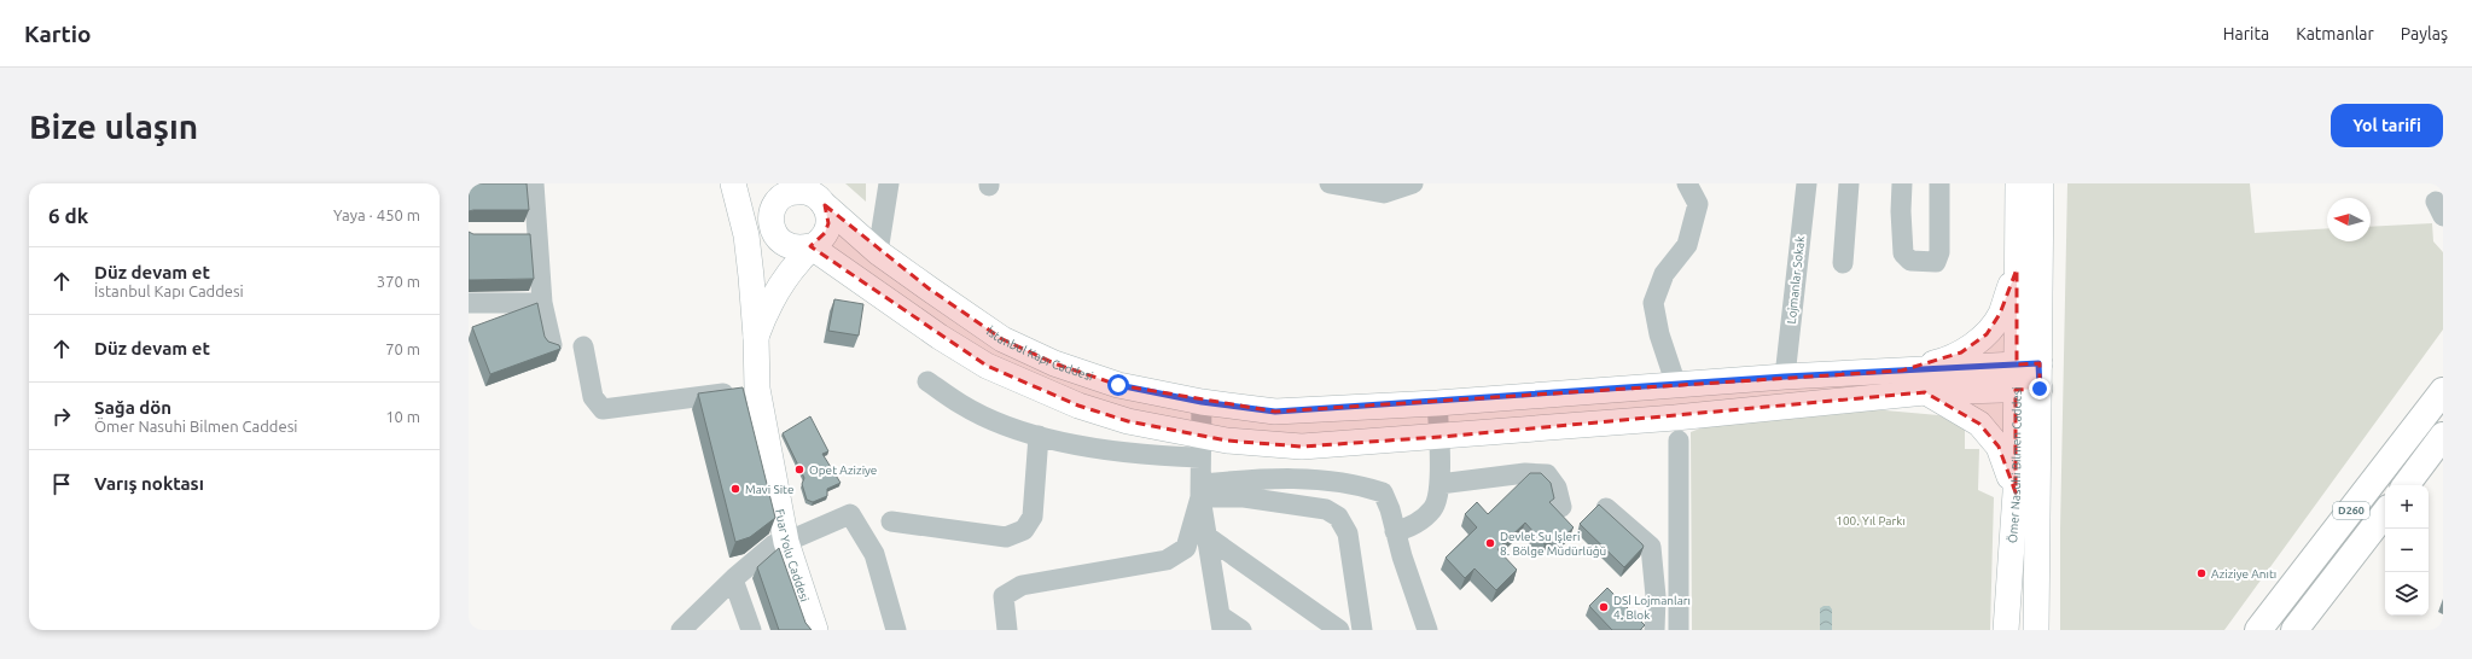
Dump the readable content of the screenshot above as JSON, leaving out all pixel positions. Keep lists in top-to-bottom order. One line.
{"streets":{"highway":["D260"],"main road":["İstanbul Kapı Caddesi","Ömer Nasuhi Bilmen Caddesi","Fuar Yolu Caddesi"],"street":["Lojmanlar Sokak"]},"crossings":[["Lojmanlar Sokak","İstanbul Kapı Caddesi"]],"parks":["100. Yıl Parkı"],"places":["Opet Aziziye","Mavi Site","Devlet Su İşleri 8. Bölge Müdürlüğü","Aziziye Anıtı","DSİ Lojmanları 4. Blok"],"north":"left","page":{"header":"Kartio","nav":["Harita","Katmanlar","Paylaş"],"buttons":"Yol tarifi","title":"Bize ulaşın","heading":["6 dk","Yaya · 450 m"],"list":[["Düz devam et","İstanbul Kapı Caddesi","370 m"],["Düz devam et","70 m"],["Sağa dön","Ömer Nasuhi Bilmen Caddesi","10 m"],"Varış noktası"],"map_buttons":["+","−"]}}
